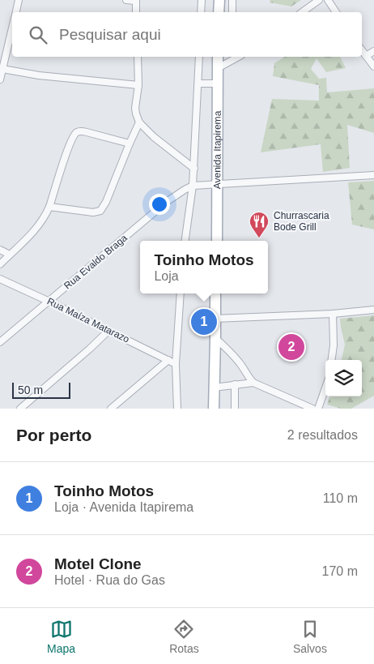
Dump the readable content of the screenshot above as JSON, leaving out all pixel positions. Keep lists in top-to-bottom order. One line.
{"streets":{"main road":["Avenida Itapirema"],"street":["Rua Evaldo Braga","Rua Maíza Matarazo"]},"crossings":[["Rua Evaldo Braga","Rua Maíza Matarazo"]],"places":{"restaurant":["Churrascaria Bode Grill"]},"scale_bar":"50 m","page":{"search":"Pesquisar aqui","popup":["Toinho Motos","Loja"],"pins":["1","2"],"scale":"50 m","heading":["Por perto","2 resultados"],"list":[{"mark":"1","name":"Toinho Motos","note":"Loja · Avenida Itapirema","value":"110 m"},{"mark":"2","name":"Motel Clone","note":"Hotel · Rua do Gas","value":"170 m"}],"nav":["Mapa","Rotas","Salvos"]}}
